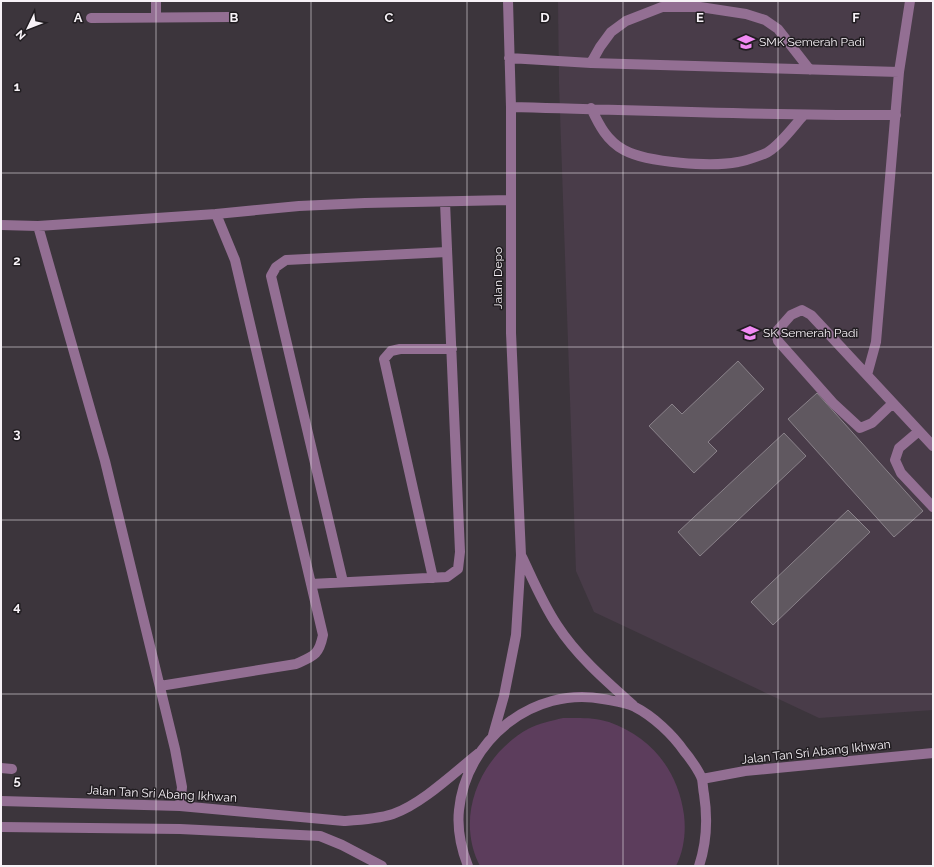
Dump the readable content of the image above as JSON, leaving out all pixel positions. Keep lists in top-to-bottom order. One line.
{"streets":{"street":["Jalan Depo","Jalan Tan Sri Abang Ikhwan"]},"places":{"school or university":["SMK Semerah Padi","SK Semerah Padi"]},"north":"bottom left","grid":{"columns":["A","B","C","D","E","F"],"rows":["1","2","3","4","5"]}}
